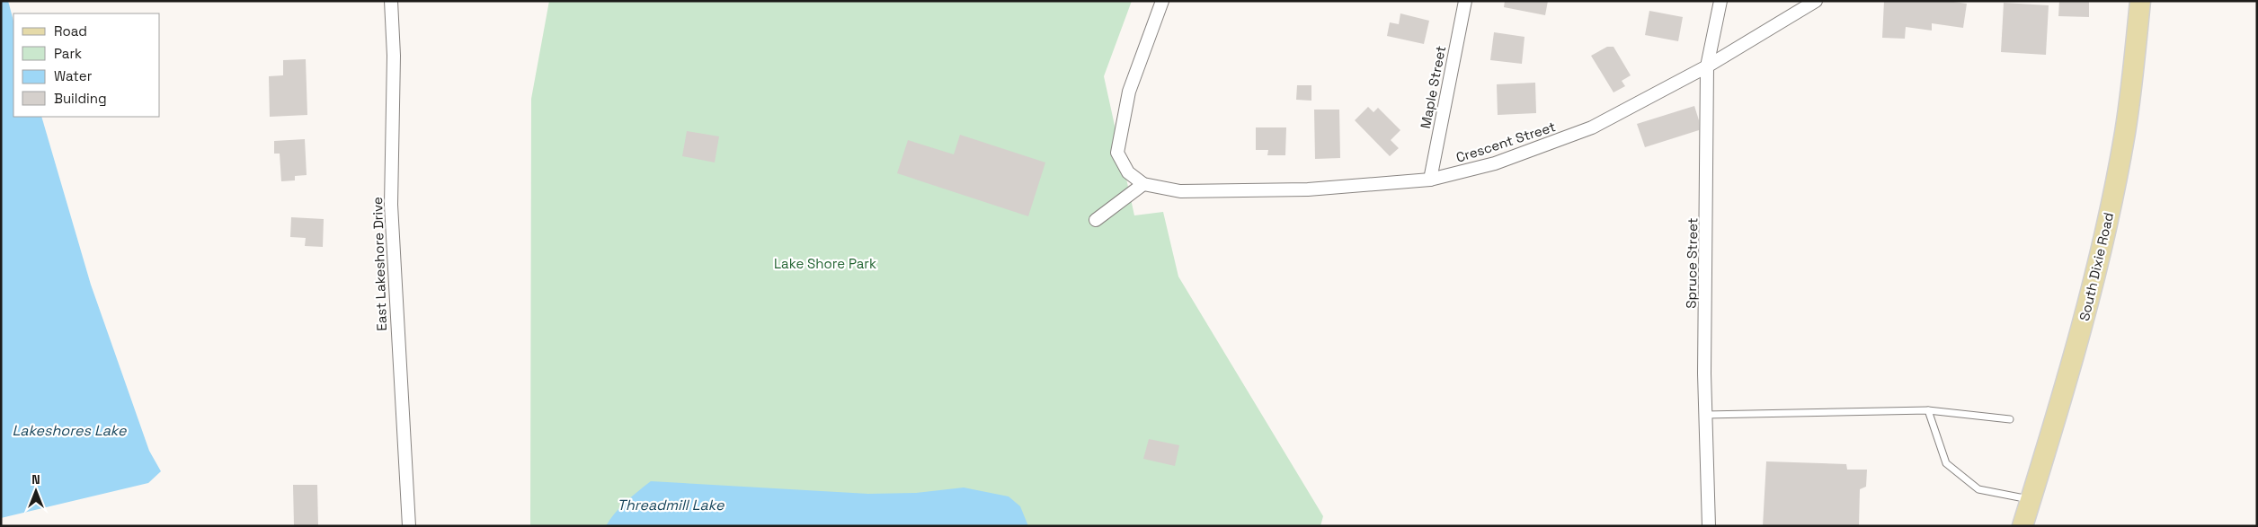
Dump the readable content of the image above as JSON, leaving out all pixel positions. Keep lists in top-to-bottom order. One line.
{"streets":{"main road":["South Dixie Road"],"street":["Maple Street","Crescent Street","Spruce Street","East Lakeshore Drive"]},"crossings":[["Maple Street","Crescent Street"],["Crescent Street","Spruce Street"]],"water":["Lakeshores Lake","Threadmill Lake"],"parks":["Lake Shore Park"],"legend":["Road","Park","Water","Building"],"north":"top"}
